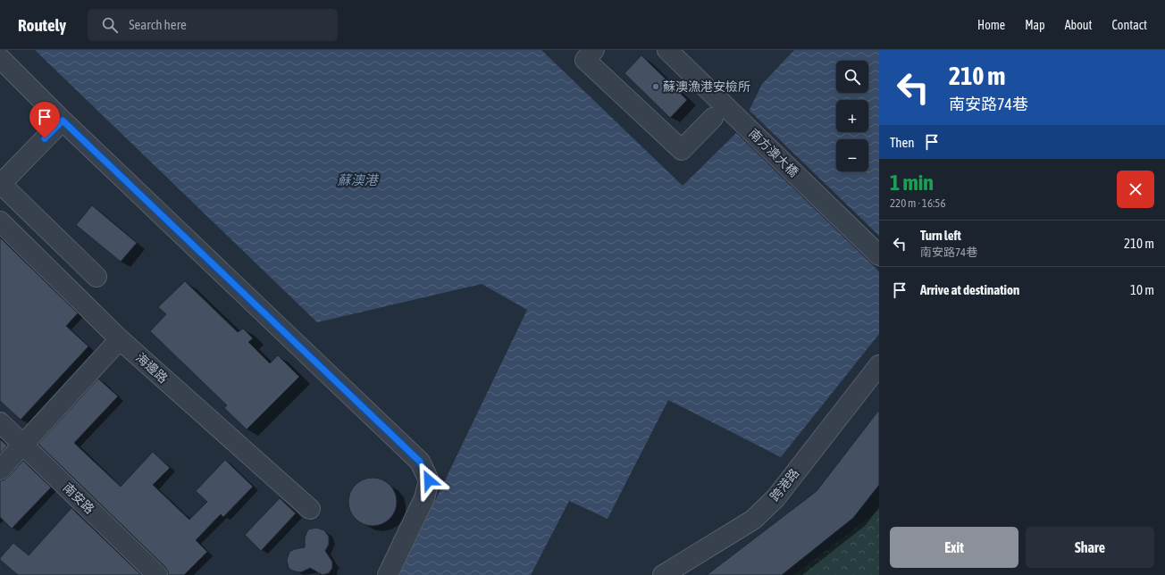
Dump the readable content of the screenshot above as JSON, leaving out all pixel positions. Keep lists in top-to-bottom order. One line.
{"streets":{"street":["南方澳大橋","海邊路","跨港路","南安路"]},"water":["蘇澳港"],"places":["蘇澳漁港安檢所"],"page":{"header":"Routely","search":"Search here","nav":["Home","Map","About","Contact"],"turn":["210 m","南安路74巷"],"map_buttons":["+","−"],"then":"Then","heading":["1 min","220 m · 16:56"],"list":[{"name":"Turn left","note":"南安路74巷","value":"210 m"},{"name":"Arrive at destination","value":"10 m"}],"buttons":["Exit","Share"]}}
